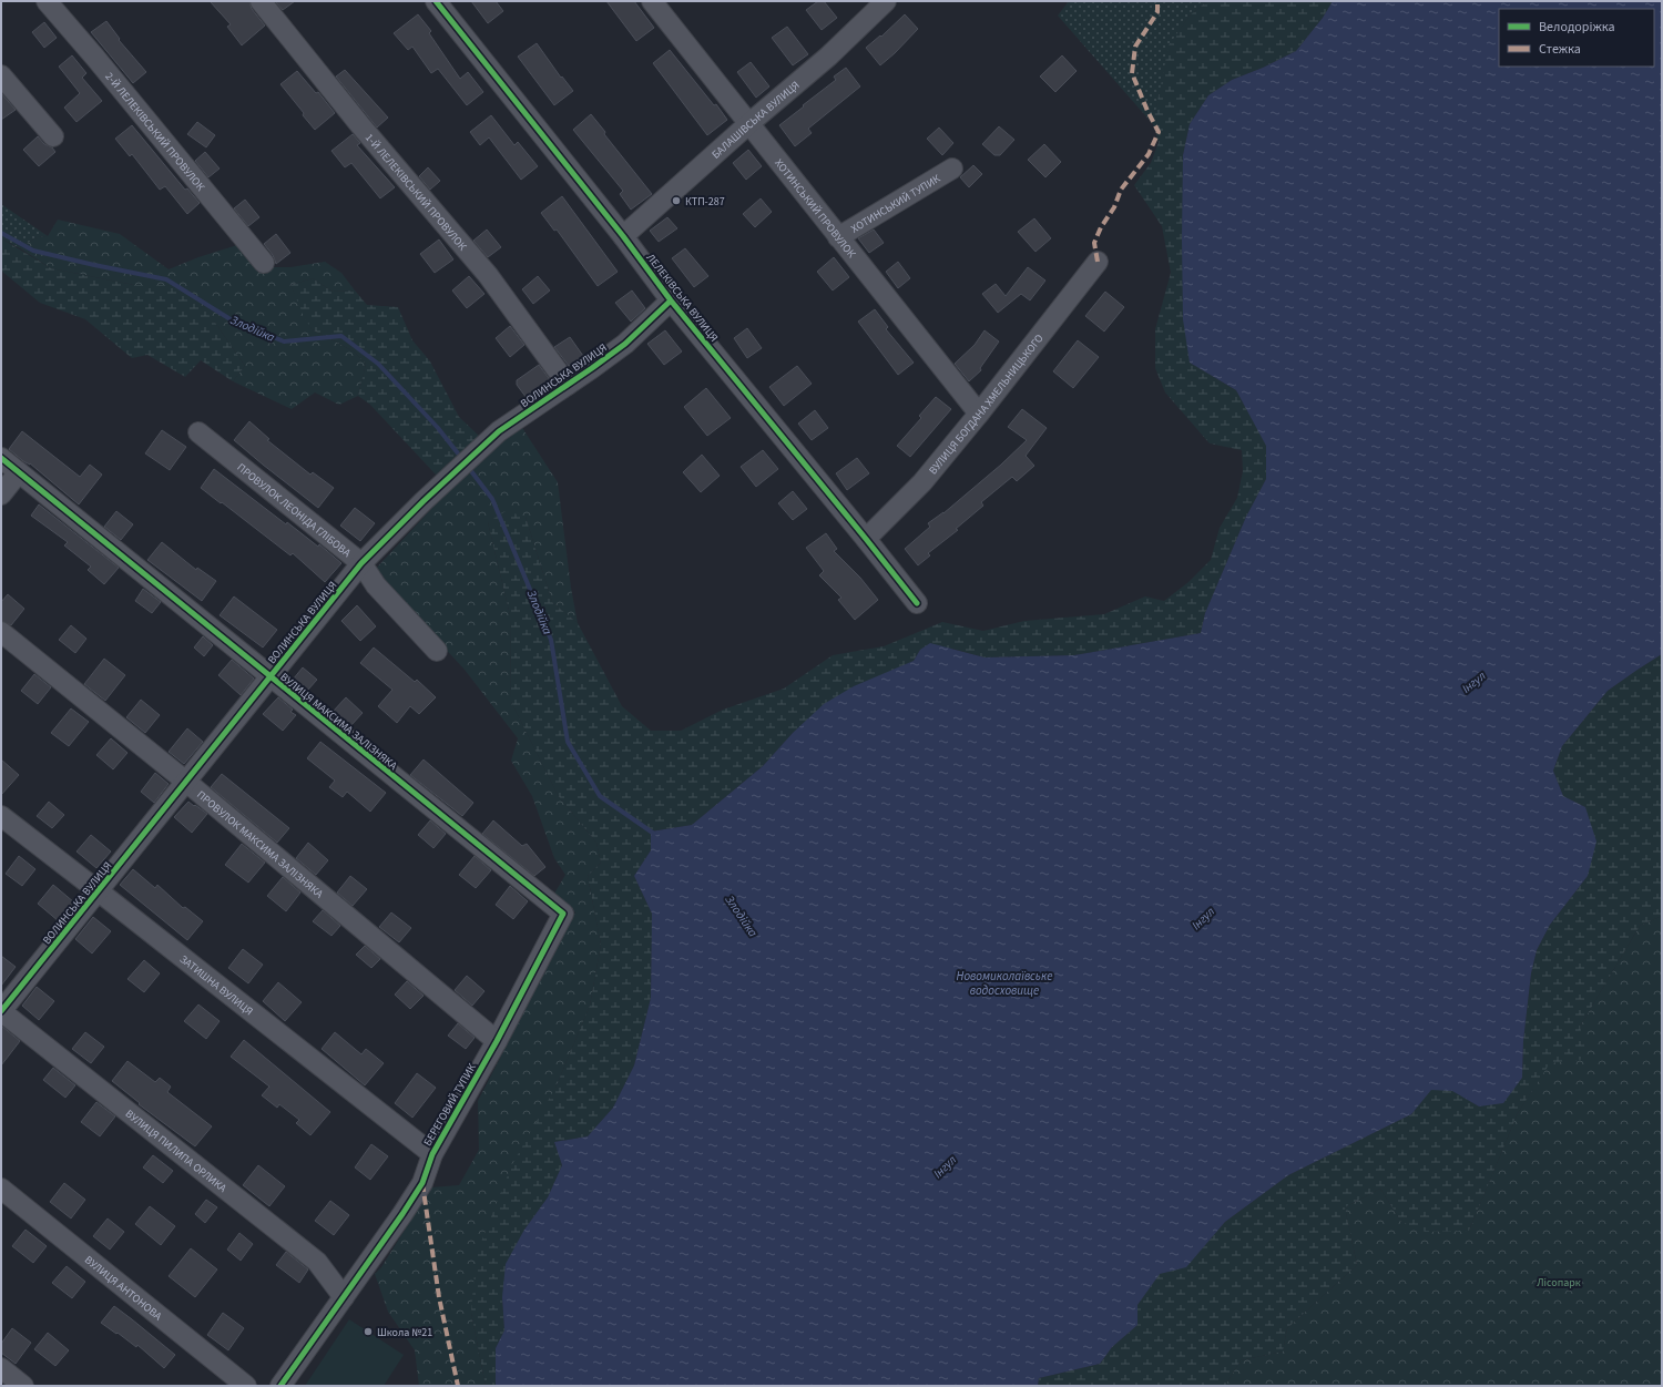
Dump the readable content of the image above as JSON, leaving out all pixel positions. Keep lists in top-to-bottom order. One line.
{"streets":{"street":["БАЛАШІВСЬКА ВУЛИЦЯ","2-Й ЛЕЛЕКІВСЬКИЙ ПРОВУЛОК","1-Й ЛЕЛЕКІВСЬКИЙ ПРОВУЛОК","ХОТИНСЬКИЙ ТУПИК","ХОТИНСЬКИЙ ПРОВУЛОК","ЛЕЛЕКІВСЬКА ВУЛИЦЯ","ВОЛИНСЬКА ВУЛИЦЯ","ВУЛИЦЯ БОГДАНА ХМЕЛЬНИЦЬКОГО","ПРОВУЛОК ЛЕОНІДА ГЛІБОВА","ВУЛИЦЯ МАКСИМА ЗАЛІЗНЯКА","ПРОВУЛОК МАКСИМА ЗАЛІЗНЯКА","ЗАТИШНА ВУЛИЦЯ","БЕРЕГОВИЙ ТУПИК","ВУЛИЦЯ ПИЛИПА ОРЛИКА","ВУЛИЦЯ АНТОНОВА"]},"crossings":[["БАЛАШІВСЬКА ВУЛИЦЯ","ХОТИНСЬКИЙ ПРОВУЛОК"],["БАЛАШІВСЬКА ВУЛИЦЯ","ЛЕЛЕКІВСЬКА ВУЛИЦЯ"],["1-Й ЛЕЛЕКІВСЬКИЙ ПРОВУЛОК","ВОЛИНСЬКА ВУЛИЦЯ"],["ХОТИНСЬКИЙ ТУПИК","ХОТИНСЬКИЙ ПРОВУЛОК"],["ХОТИНСЬКИЙ ПРОВУЛОК","ВУЛИЦЯ БОГДАНА ХМЕЛЬНИЦЬКОГО"],["ЛЕЛЕКІВСЬКА ВУЛИЦЯ","ВОЛИНСЬКА ВУЛИЦЯ"],["ЛЕЛЕКІВСЬКА ВУЛИЦЯ","ВУЛИЦЯ БОГДАНА ХМЕЛЬНИЦЬКОГО"],["ВОЛИНСЬКА ВУЛИЦЯ","ПРОВУЛОК ЛЕОНІДА ГЛІБОВА"],["ВОЛИНСЬКА ВУЛИЦЯ","ВУЛИЦЯ МАКСИМА ЗАЛІЗНЯКА"],["ВОЛИНСЬКА ВУЛИЦЯ","ПРОВУЛОК МАКСИМА ЗАЛІЗНЯКА"],["ВОЛИНСЬКА ВУЛИЦЯ","ЗАТИШНА ВУЛИЦЯ"],["ВОЛИНСЬКА ВУЛИЦЯ","ВУЛИЦЯ ПИЛИПА ОРЛИКА"],["ВУЛИЦЯ МАКСИМА ЗАЛІЗНЯКА","БЕРЕГОВИЙ ТУПИК"],["ПРОВУЛОК МАКСИМА ЗАЛІЗНЯКА","БЕРЕГОВИЙ ТУПИК"],["ЗАТИШНА ВУЛИЦЯ","БЕРЕГОВИЙ ТУПИК"],["БЕРЕГОВИЙ ТУПИК","ВУЛИЦЯ ПИЛИПА ОРЛИКА"]],"water":["Злодійка","Інгул","Новомиколаївське водосховище"],"parks":["Лісопарк"],"places":["КТП-287","Школа №21"],"legend":["Велодоріжка","Стежка"]}
